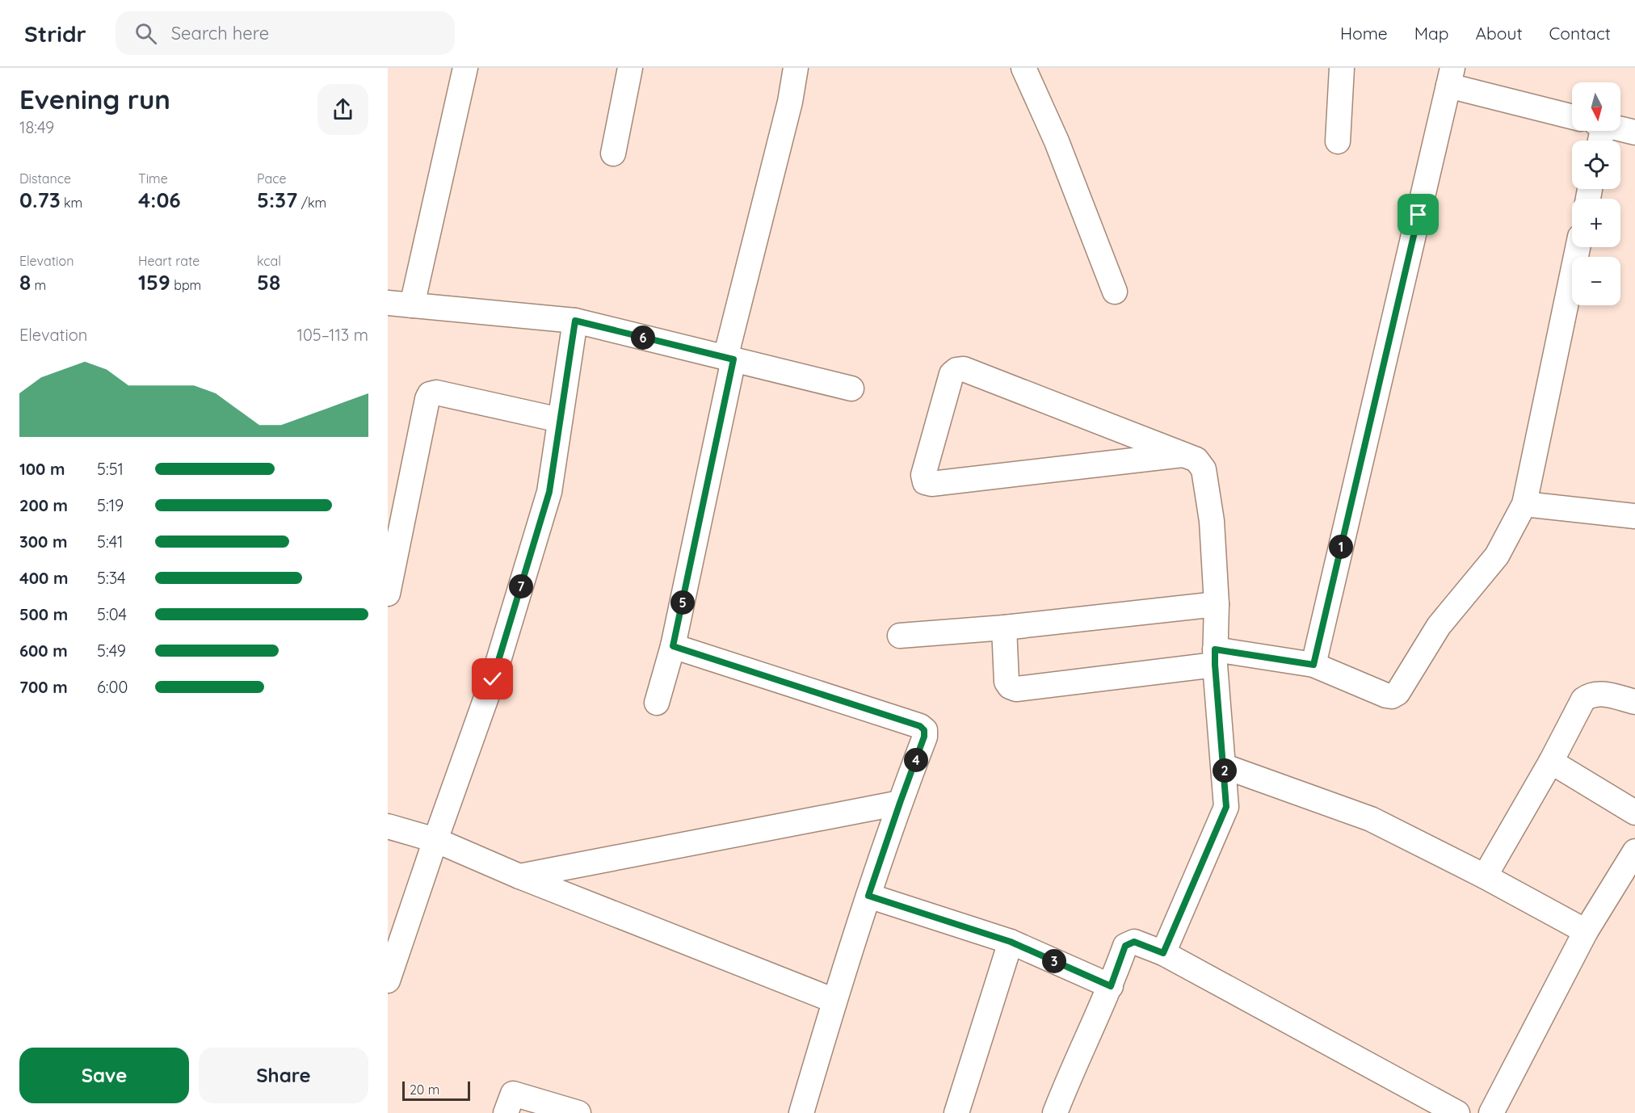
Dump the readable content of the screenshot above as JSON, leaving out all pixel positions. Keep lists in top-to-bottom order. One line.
{"scale_bar":"20 m","north":"bottom","page":{"header":"Stridr","search":"Search here","nav":["Home","Map","About","Contact"],"heading":["Evening run","18:49"],"map_buttons":["+","−"],"stats":[["Distance","0.73 km"],["Time","4:06"],["Pace","5:37 /km"],["Elevation","8 m"],["Heart rate","159 bpm"],["kcal","58"]],"chart":["Elevation","105–113 m"],"pins":["6","1","7","5","4","2","3"],"list":[{"name":"100 m","note":"5:51"},{"name":"200 m","note":"5:19"},{"name":"300 m","note":"5:41"},{"name":"400 m","note":"5:34"},{"name":"500 m","note":"5:04"},{"name":"600 m","note":"5:49"},{"name":"700 m","note":"6:00"}],"buttons":["Save","Share"],"scale":"20 m"}}
